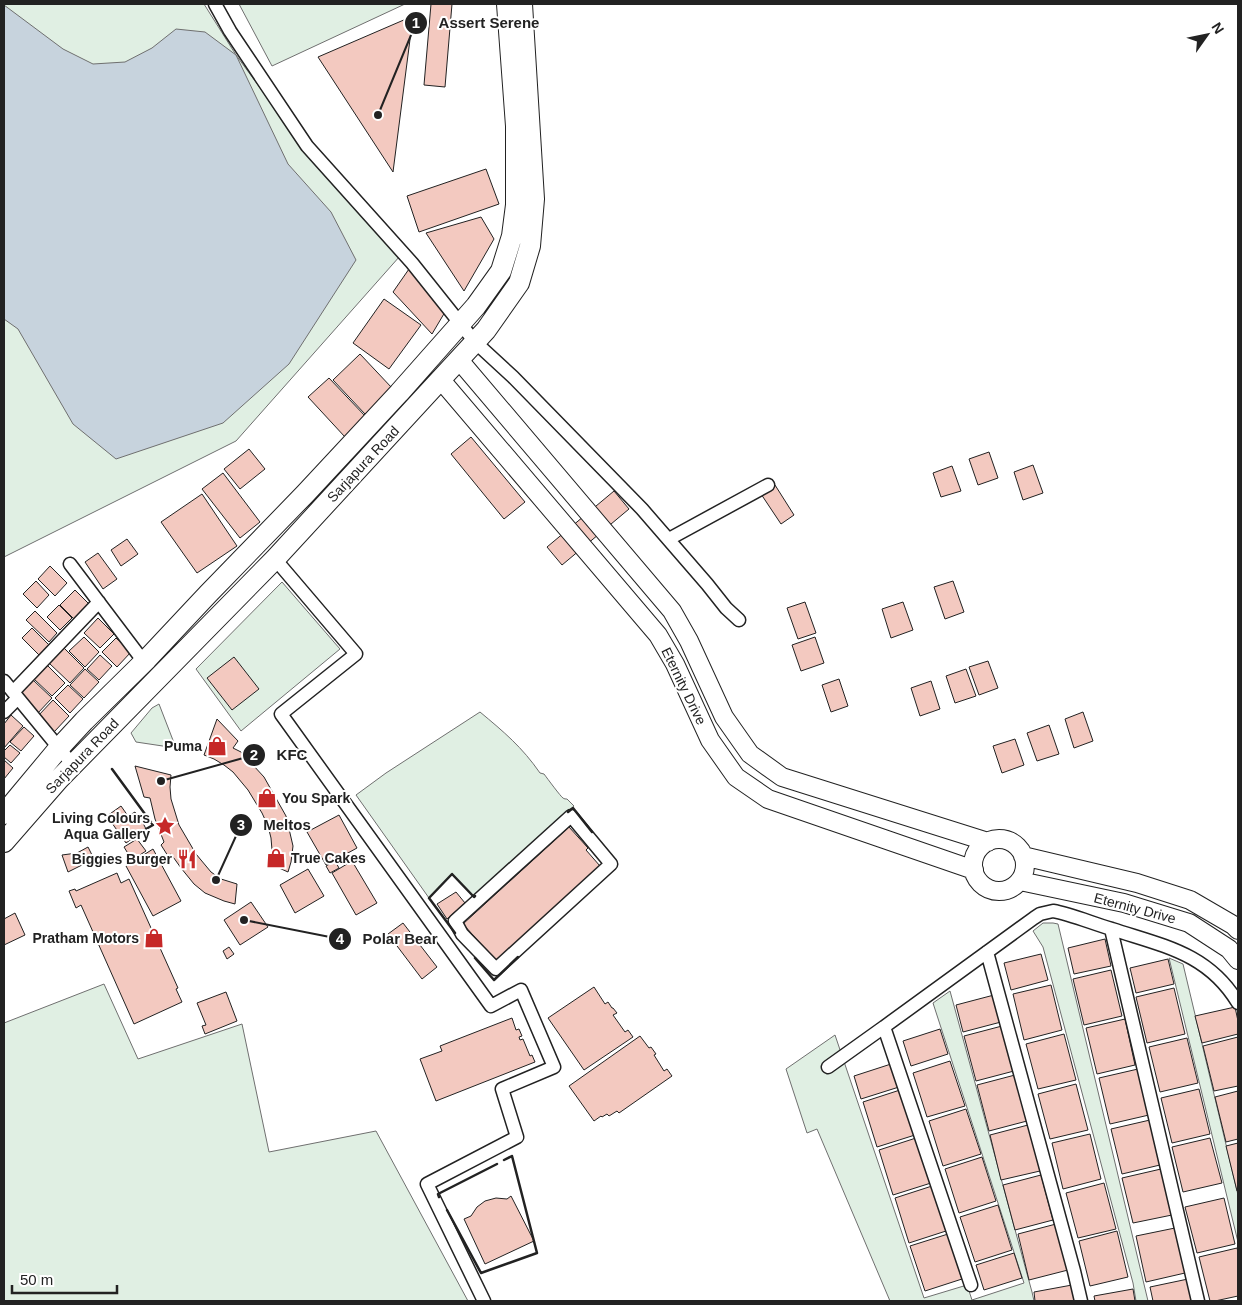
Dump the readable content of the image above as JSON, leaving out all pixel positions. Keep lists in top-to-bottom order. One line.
{"streets":{"main road":["Sarjapura Road"],"street":["Eternity Drive"]},"crossings":[["Sarjapura Road","Eternity Drive"]],"places":{"other":["Assert Serene","KFC","Meltos","Polar Bear"],"shop":["Puma","You Spark","True Cakes","Pratham Motors"],"place":["Living Colours Aqua Gallery"],"restaurant":["Biggies Burger"]},"scale_bar":"50 m","north":"top right"}
